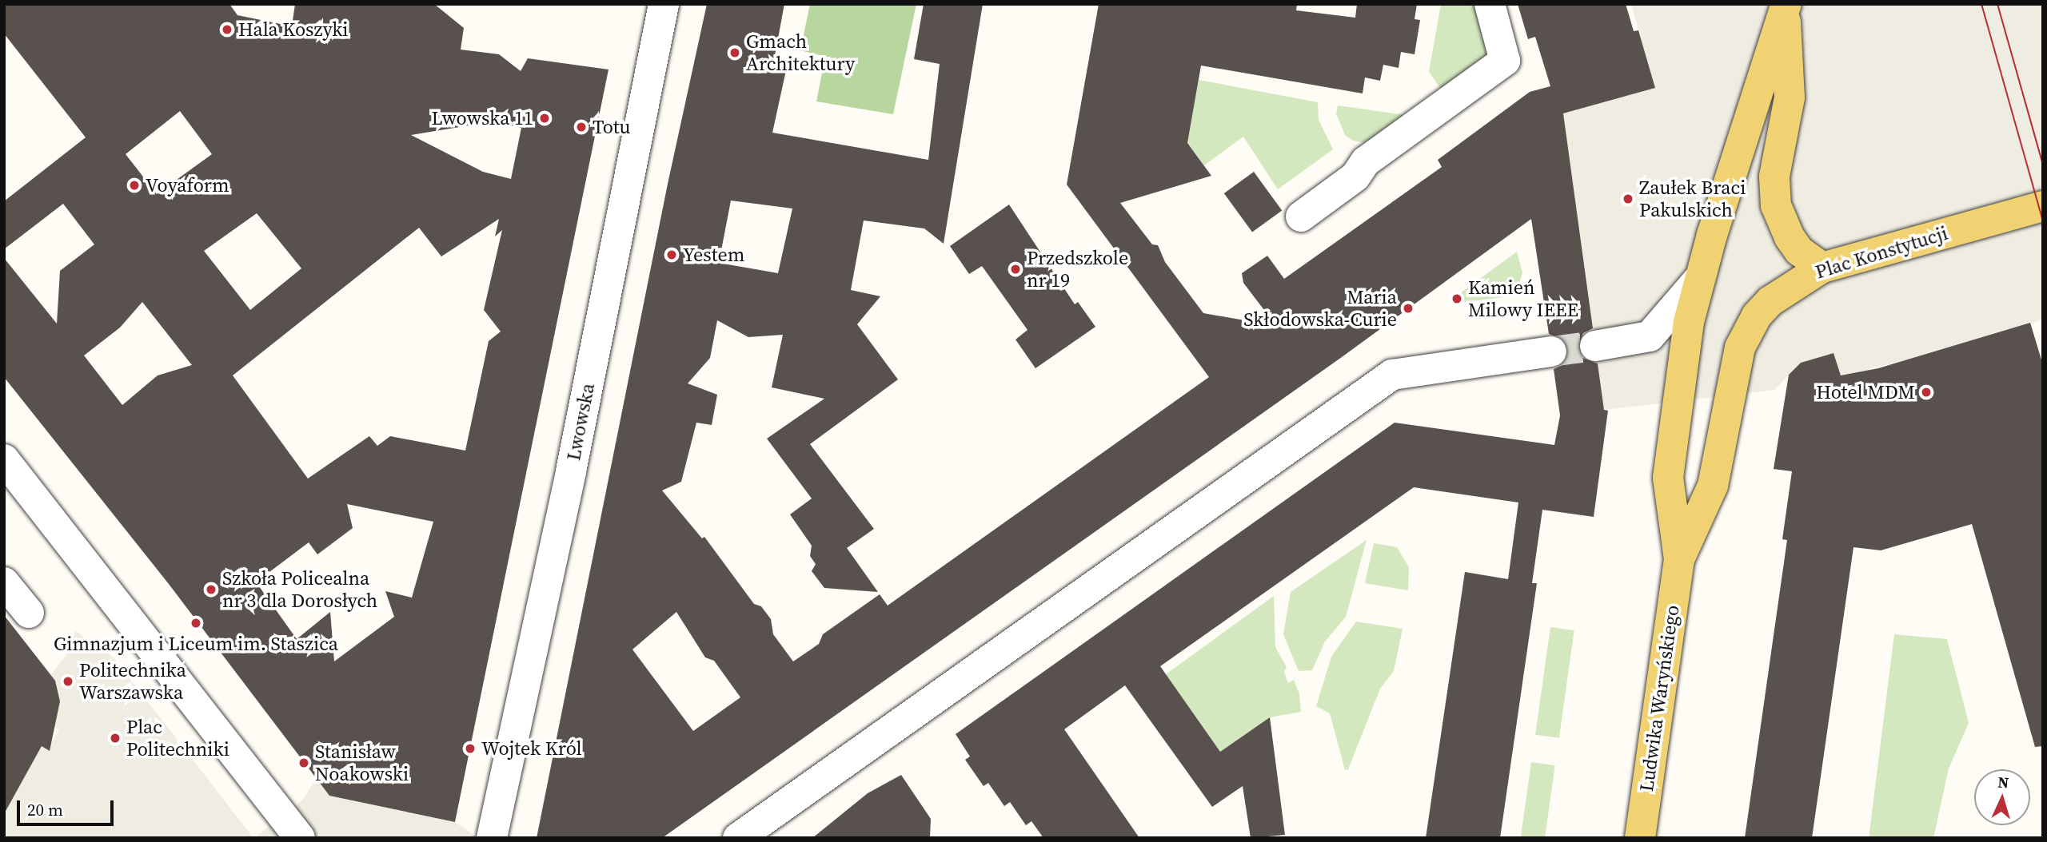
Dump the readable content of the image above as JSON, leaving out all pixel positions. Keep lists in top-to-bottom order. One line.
{"streets":{"main road":["Plac Konstytucji","Ludwika Waryńskiego"],"street":["Lwowska"]},"crossings":[["Plac Konstytucji","Ludwika Waryńskiego"]],"places":["Hala Koszyki","Gmach Architektury","Lwowska 11","Totu","Voyaform","Zaułek Braci Pakulskich","Yestem","Przedszkole nr 19","Kamień Milowy IEEE","Maria Skłodowska-Curie","Hotel MDM","Szkoła Policealna nr 3 dla Dorosłych","Gimnazjum i Liceum im. Staszica","Politechnika Warszawska","Plac Politechniki","Wojtek Król","Stanisław Noakowski"],"scale_bar":"20 m","north":"top"}
